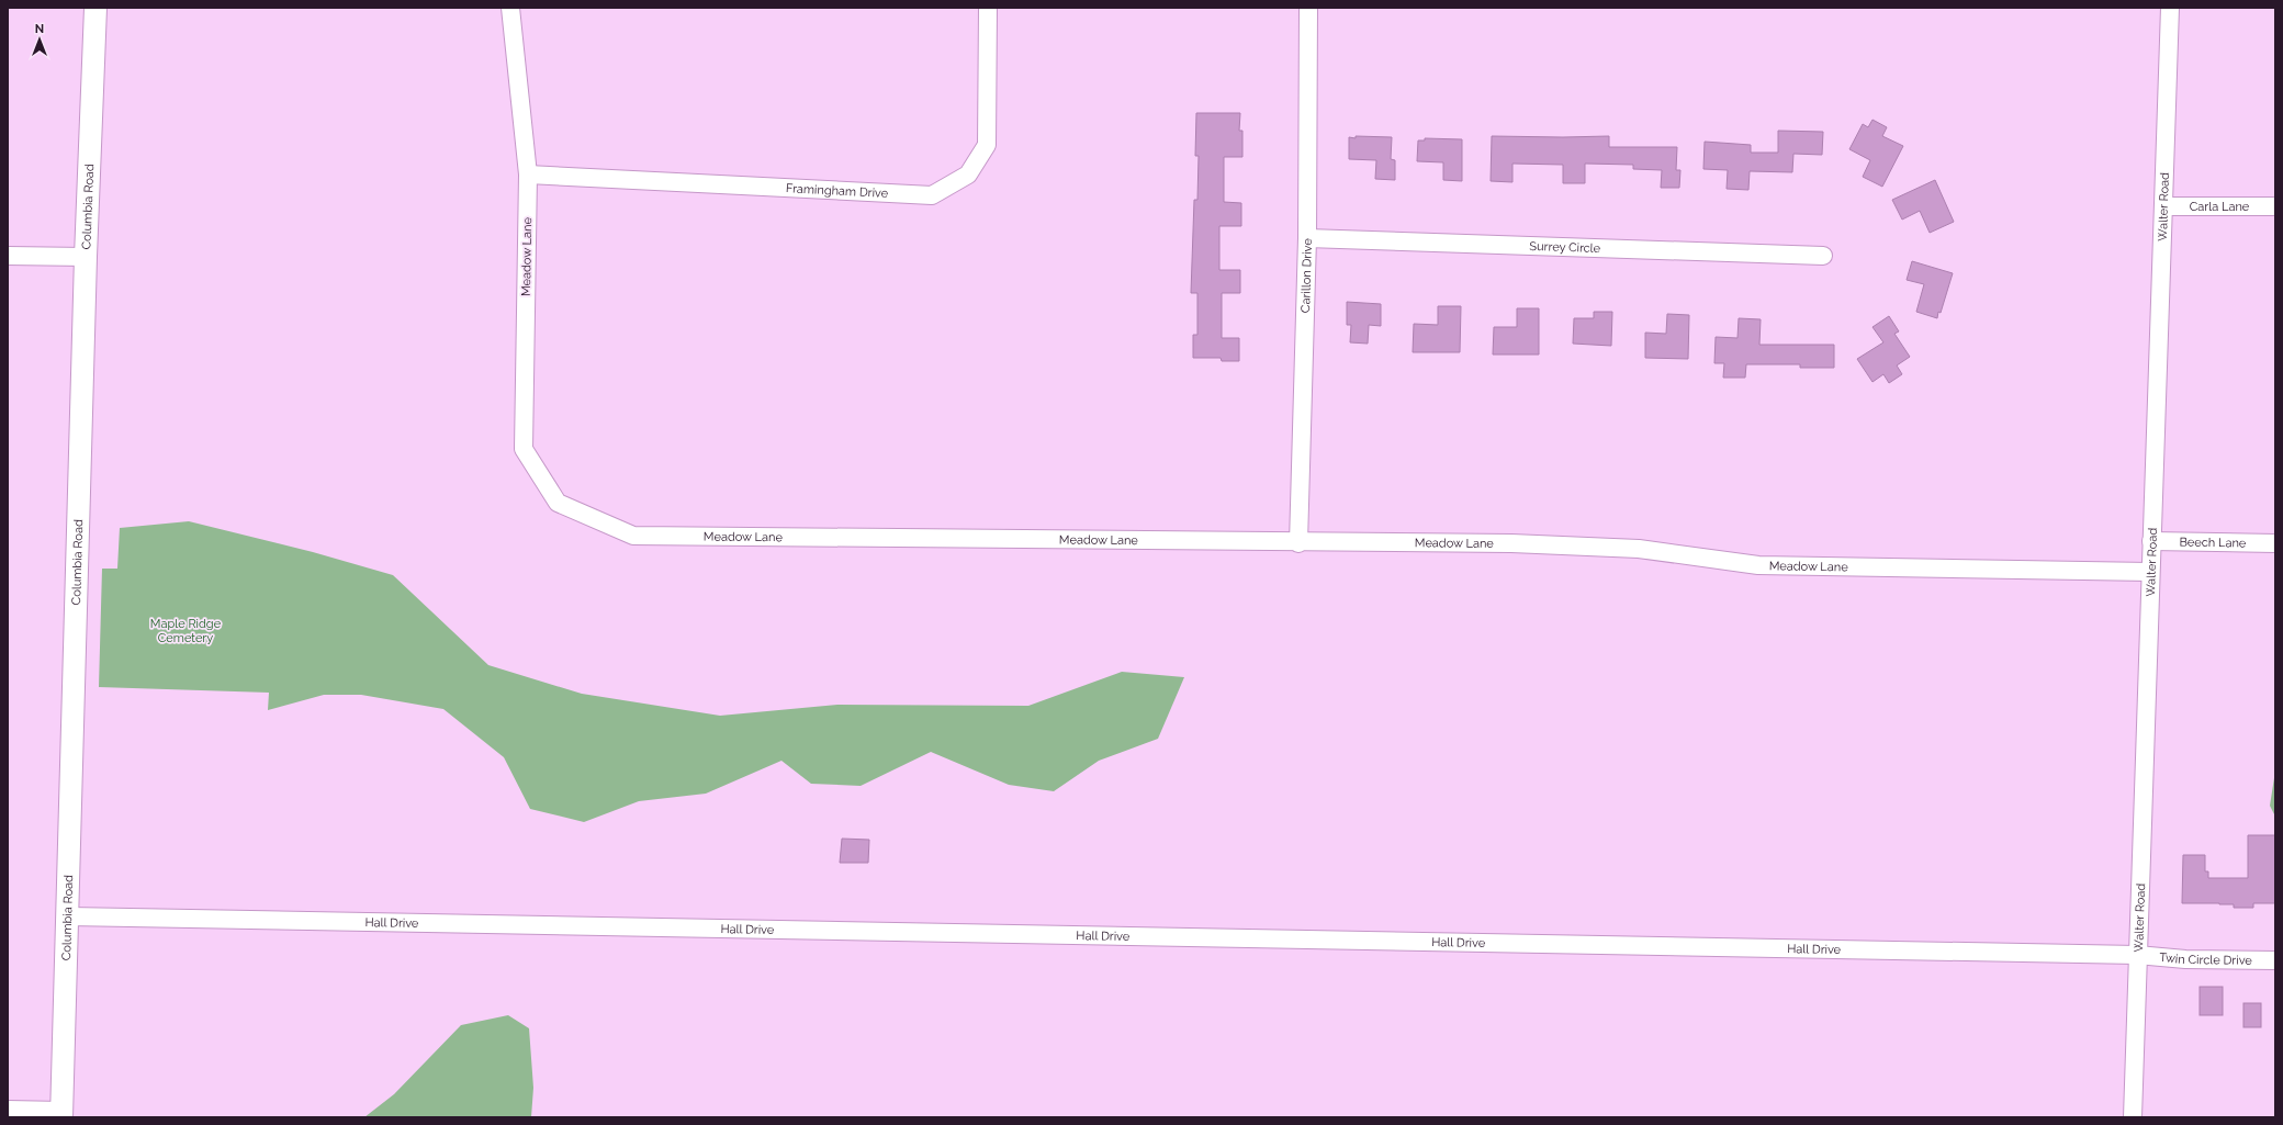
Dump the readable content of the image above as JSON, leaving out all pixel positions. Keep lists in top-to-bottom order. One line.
{"streets":{"main road":["Columbia Road"],"street":["Framingham Drive","Carla Lane","Walter Road","Surrey Circle","Meadow Lane","Carillon Drive","Beech Lane","Hall Drive","Twin Circle Drive"]},"crossings":[["Framingham Drive","Meadow Lane"],["Carla Lane","Walter Road"],["Columbia Road","Hall Drive"],["Walter Road","Meadow Lane"],["Walter Road","Beech Lane"],["Walter Road","Hall Drive"],["Walter Road","Twin Circle Drive"],["Surrey Circle","Carillon Drive"],["Meadow Lane","Carillon Drive"],["Hall Drive","Twin Circle Drive"]],"parks":["Maple Ridge Cemetery"],"north":"top"}
